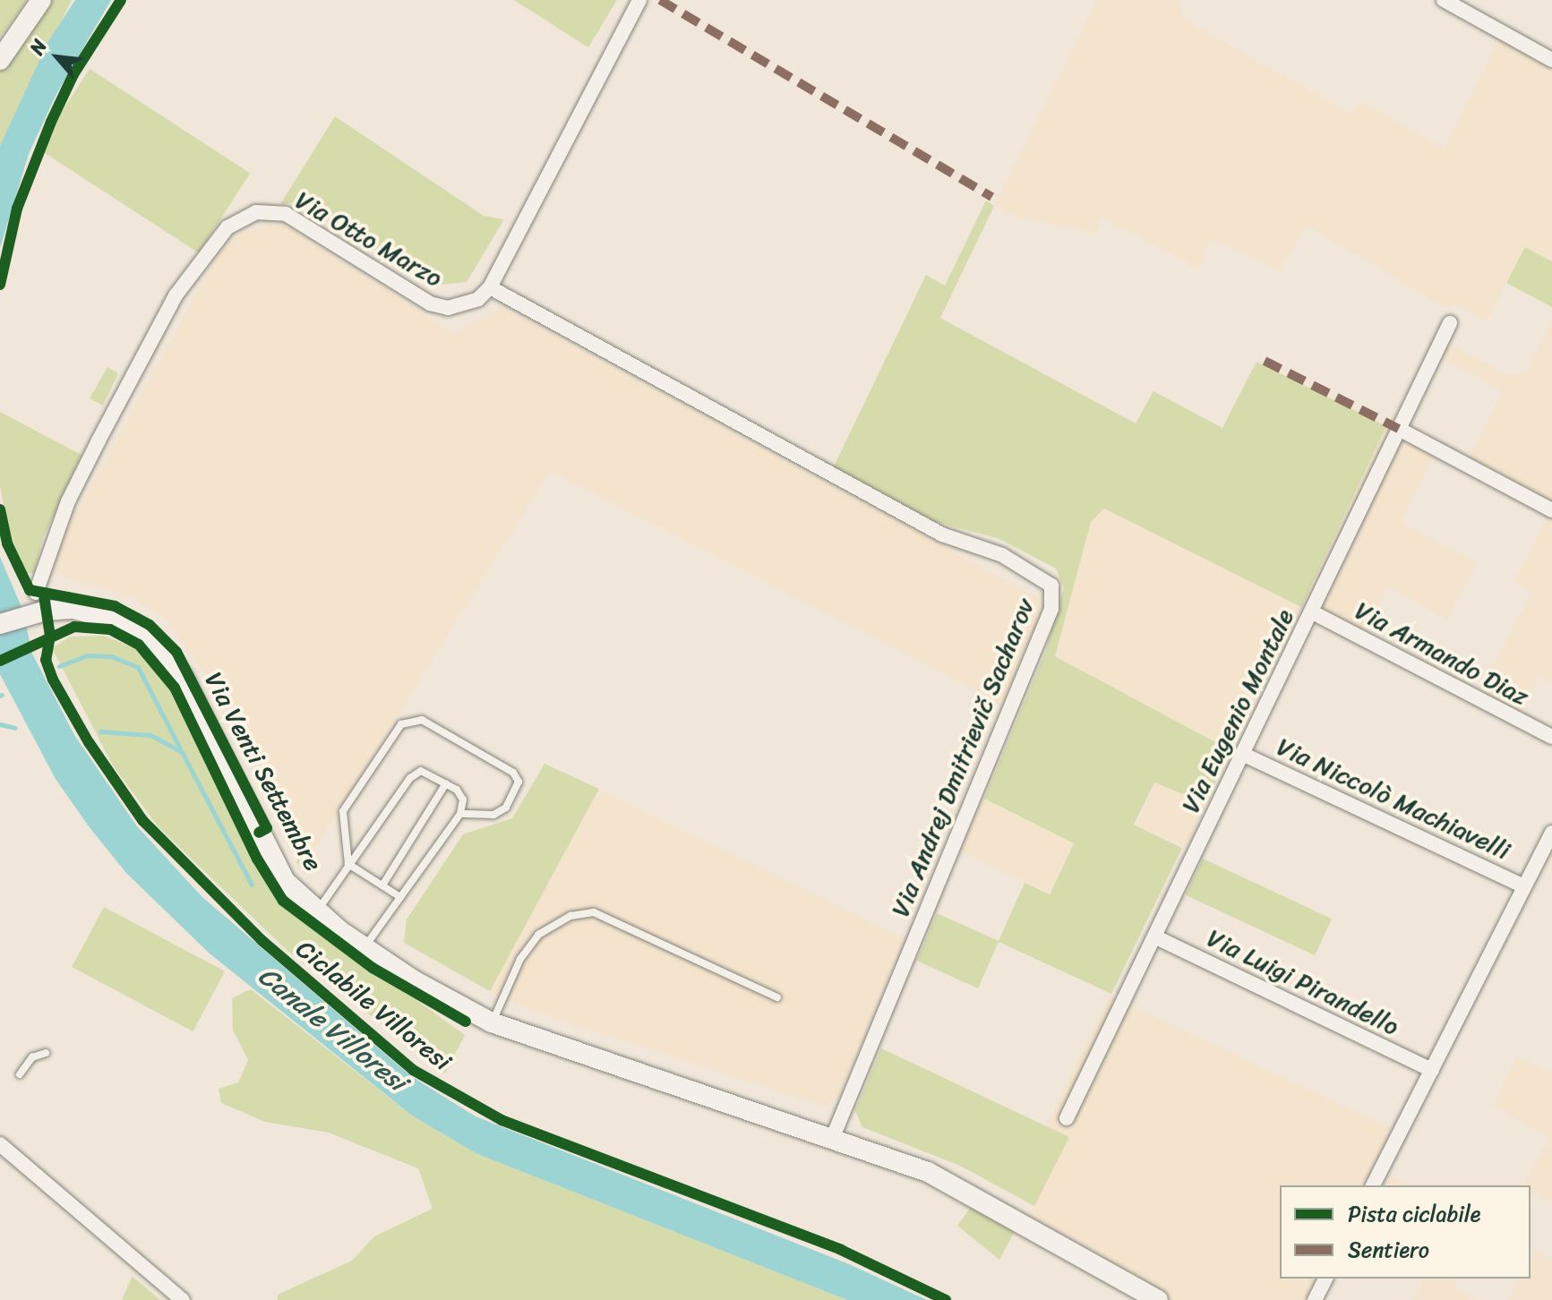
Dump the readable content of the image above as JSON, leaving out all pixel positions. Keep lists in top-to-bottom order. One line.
{"streets":{"street":["Via Otto Marzo","Via Armando Diaz","Via Eugenio Montale","Via Andrej Dmitrievič Sacharov","Via Venti Settembre","Via Niccolò Machiavelli","Via Luigi Pirandello"],"cycle path":["Ciclabile Villoresi"]},"crossings":[["Via Otto Marzo","Via Andrej Dmitrievič Sacharov"],["Via Armando Diaz","Via Eugenio Montale"],["Via Eugenio Montale","Via Niccolò Machiavelli"],["Via Eugenio Montale","Via Luigi Pirandello"],["Via Andrej Dmitrievič Sacharov","Via Venti Settembre"]],"water":["Canale Villoresi"],"legend":["Pista ciclabile","Sentiero"],"north":"top left"}
